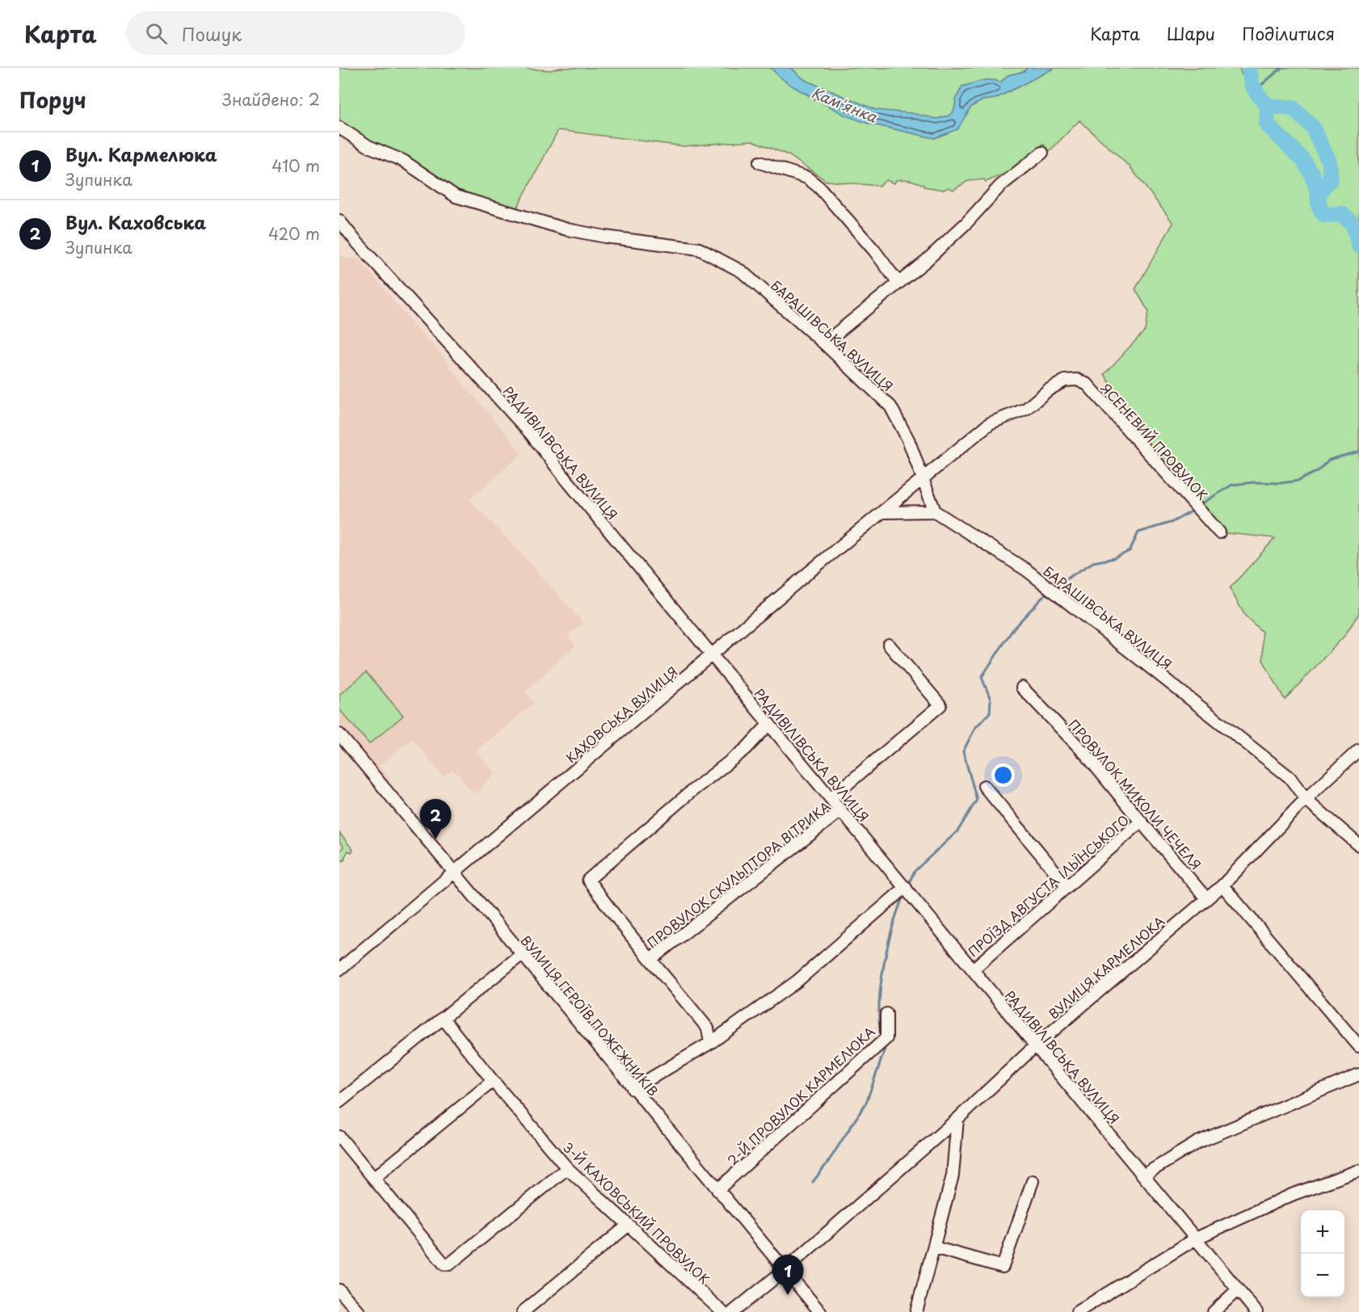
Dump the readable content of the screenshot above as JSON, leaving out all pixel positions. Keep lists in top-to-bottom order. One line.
{"streets":{"street":["БАРАШІВСЬКА ВУЛИЦЯ","ЯСЕНЕВИЙ ПРОВУЛОК","РАДИВІЛІВСЬКА ВУЛИЦЯ","КАХОВСЬКА ВУЛИЦЯ","ПРОВУЛОК МИКОЛИ ЧЕЧЕЛЯ","ПРОВУЛОК СКУЛЬПТОРА ВІТРИКА","ПРОЇЗД АВГУСТА ІЛЬЇНСЬКОГО","ВУЛИЦЯ КАРМЕЛЮКА","ВУЛИЦЯ ГЕРОЇВ ПОЖЕЖНИКІВ","2-Й ПРОВУЛОК КАРМЕЛЮКА","3-Й КАХОВСЬКИЙ ПРОВУЛОК"]},"crossings":[["БАРАШІВСЬКА ВУЛИЦЯ","ЯСЕНЕВИЙ ПРОВУЛОК"],["БАРАШІВСЬКА ВУЛИЦЯ","КАХОВСЬКА ВУЛИЦЯ"],["БАРАШІВСЬКА ВУЛИЦЯ","ВУЛИЦЯ КАРМЕЛЮКА"],["ЯСЕНЕВИЙ ПРОВУЛОК","КАХОВСЬКА ВУЛИЦЯ"],["РАДИВІЛІВСЬКА ВУЛИЦЯ","КАХОВСЬКА ВУЛИЦЯ"],["РАДИВІЛІВСЬКА ВУЛИЦЯ","ПРОВУЛОК СКУЛЬПТОРА ВІТРИКА"],["РАДИВІЛІВСЬКА ВУЛИЦЯ","ПРОЇЗД АВГУСТА ІЛЬЇНСЬКОГО"],["РАДИВІЛІВСЬКА ВУЛИЦЯ","ВУЛИЦЯ КАРМЕЛЮКА"],["КАХОВСЬКА ВУЛИЦЯ","ВУЛИЦЯ ГЕРОЇВ ПОЖЕЖНИКІВ"],["ПРОВУЛОК МИКОЛИ ЧЕЧЕЛЯ","ПРОЇЗД АВГУСТА ІЛЬЇНСЬКОГО"],["ПРОВУЛОК МИКОЛИ ЧЕЧЕЛЯ","ВУЛИЦЯ КАРМЕЛЮКА"],["ВУЛИЦЯ КАРМЕЛЮКА","ВУЛИЦЯ ГЕРОЇВ ПОЖЕЖНИКІВ"],["ВУЛИЦЯ ГЕРОЇВ ПОЖЕЖНИКІВ","2-Й ПРОВУЛОК КАРМЕЛЮКА"]],"water":["Кам'янка"],"page":{"header":"Карта","search":"Пошук","nav":["Карта","Шари","Поділитися"],"heading":["Поруч","Знайдено: 2"],"list":[{"mark":"1","name":"Вул. Кармелюка","note":"Зупинка","value":"410 m"},{"mark":"2","name":"Вул. Каховська","note":"Зупинка","value":"420 m"}],"pins":["2","1"],"map_buttons":["+","−"]}}
